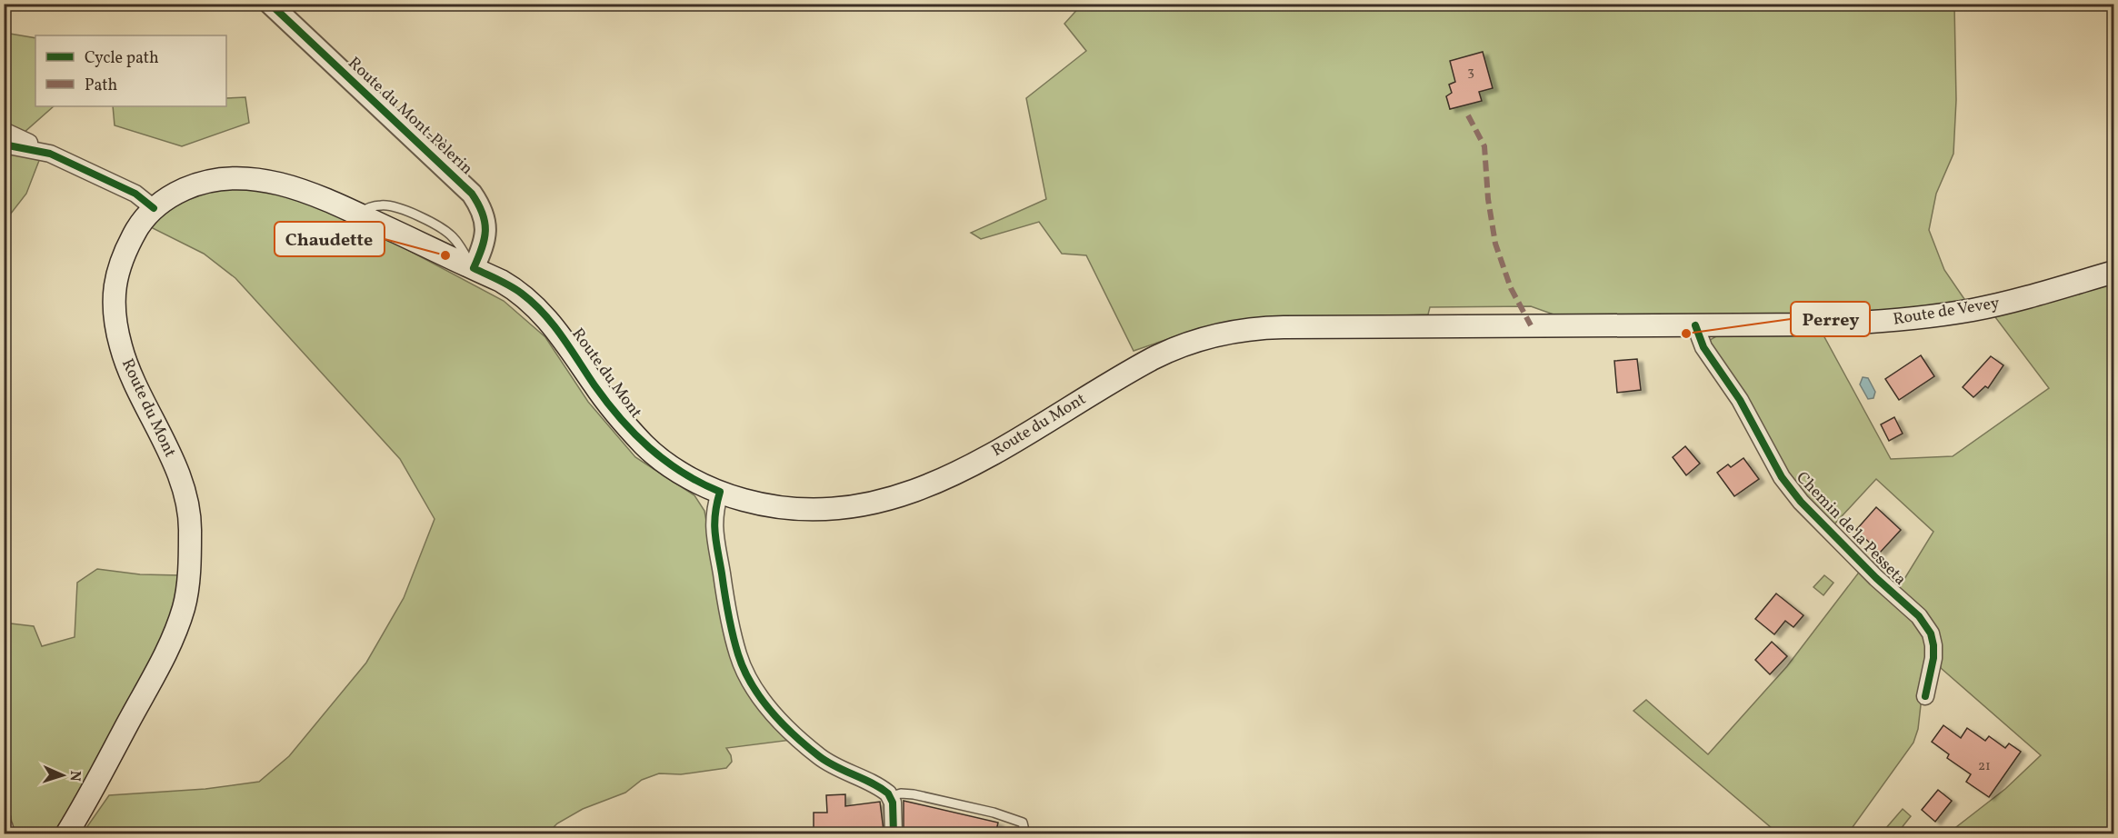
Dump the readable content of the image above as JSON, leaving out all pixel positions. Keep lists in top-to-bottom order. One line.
{"streets":{"main road":["Route de Vevey","Route du Mont"],"street":["Route du Mont-Pèlerin","Chemin de la Pesseta"]},"crossings":[["Route du Mont-Pèlerin","Route du Mont"],["Route de Vevey","Route du Mont"],["Route de Vevey","Chemin de la Pesseta"]],"places":["Chaudette","Perrey"],"house_numbers":["3","21"],"legend":["Cycle path","Path"],"north":"right"}
